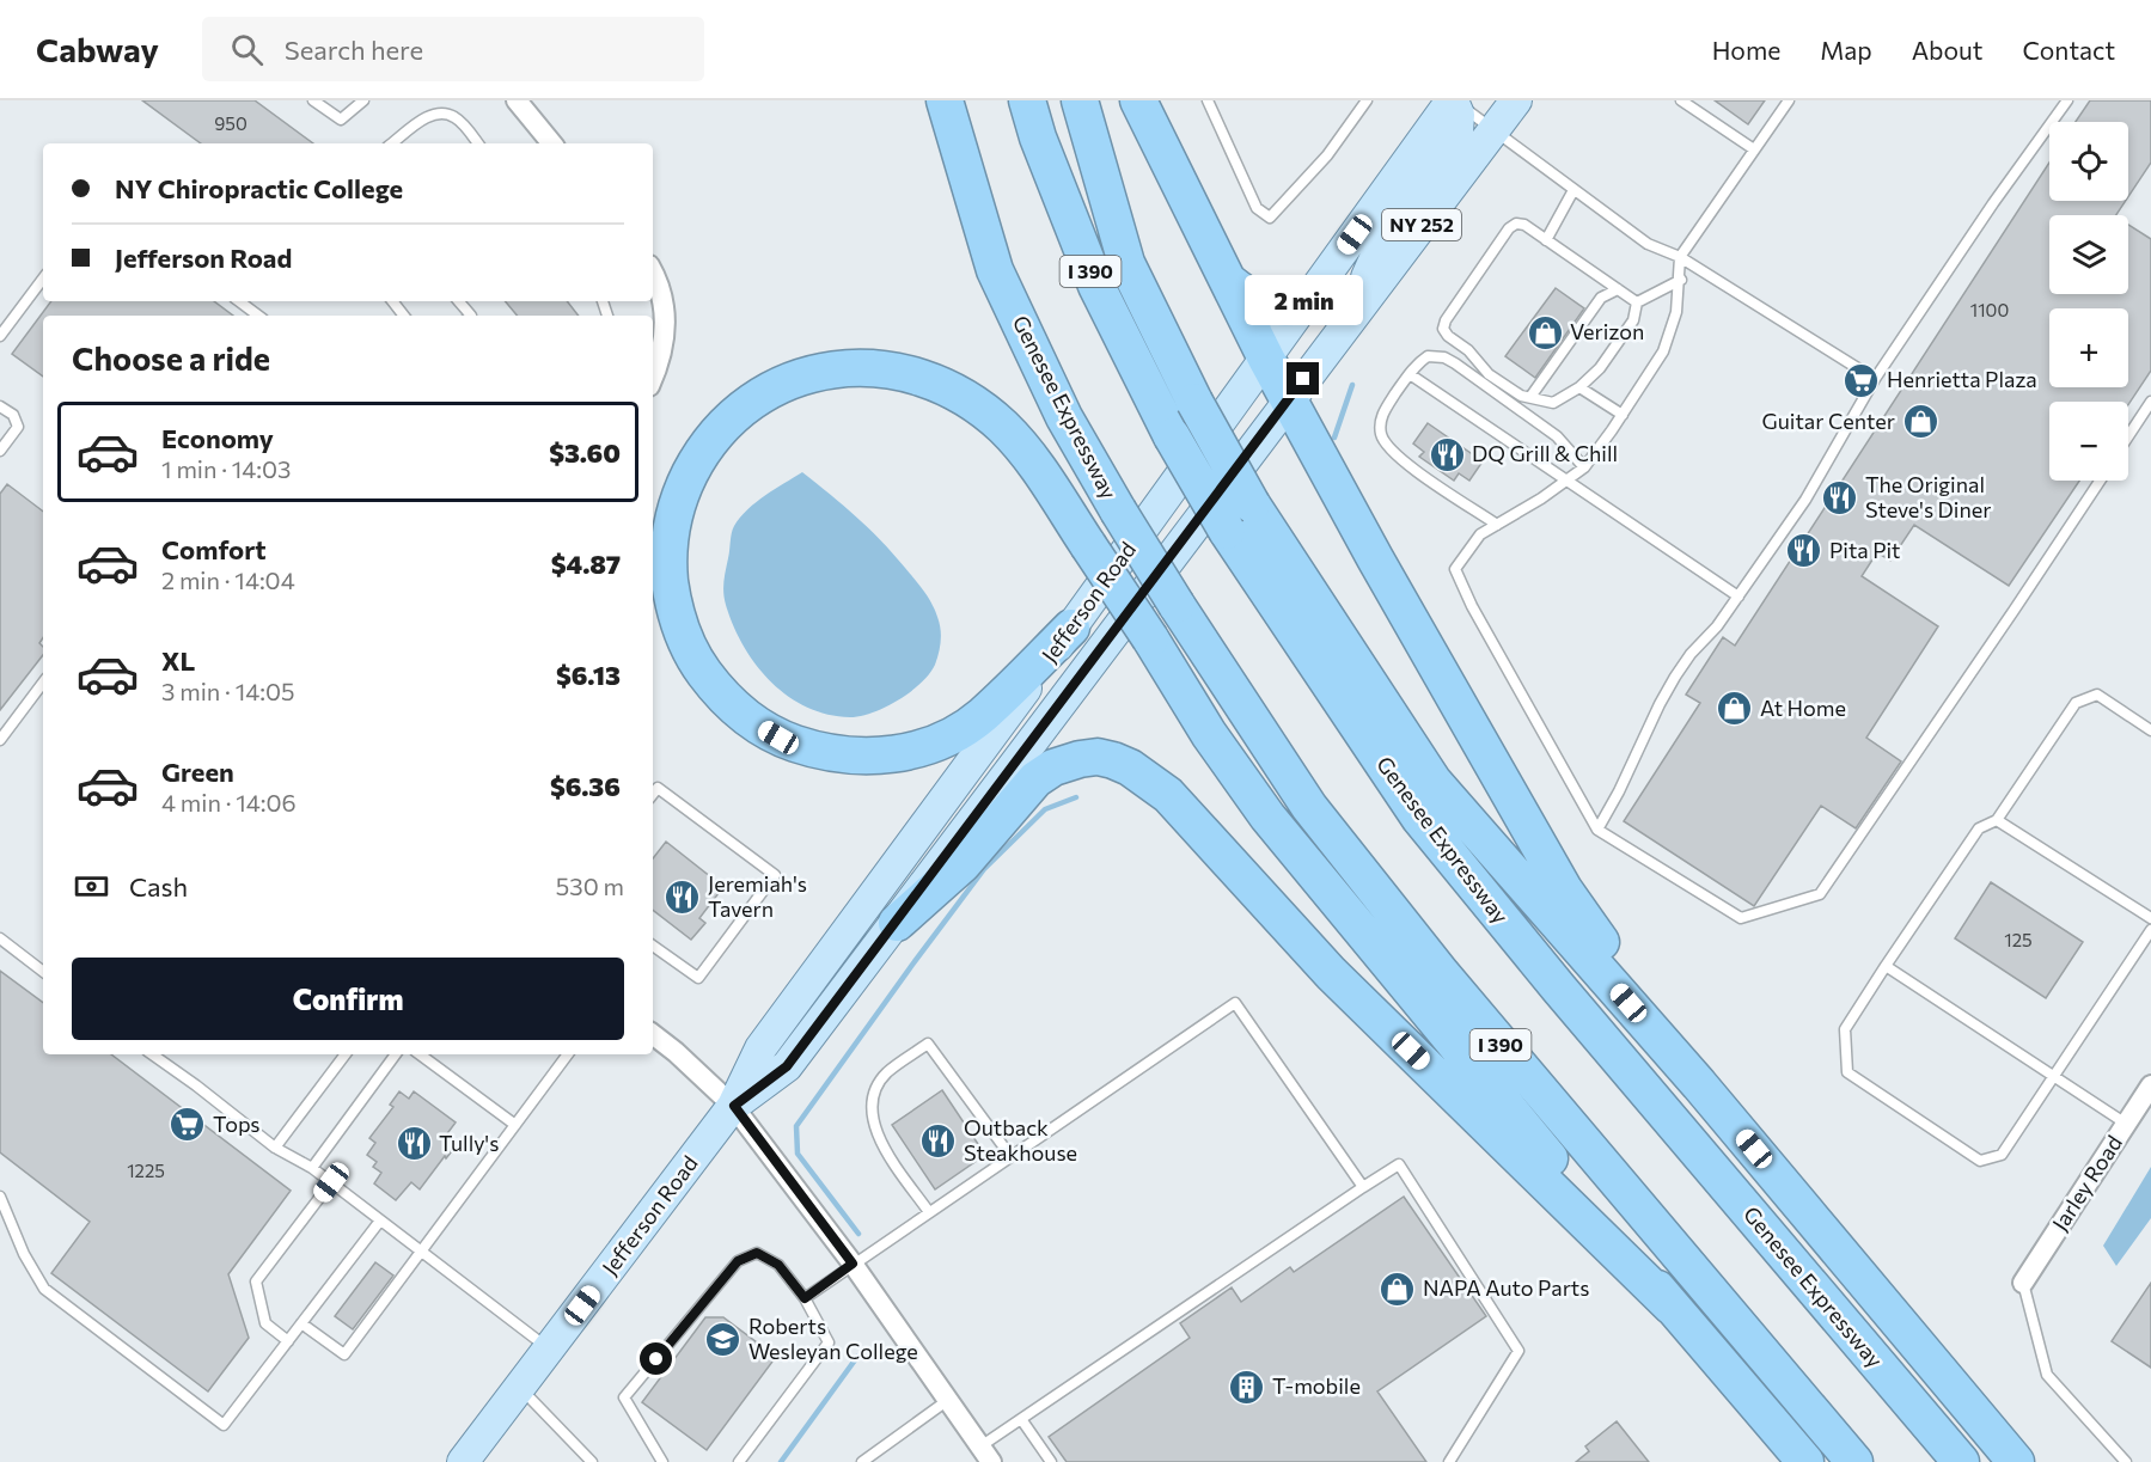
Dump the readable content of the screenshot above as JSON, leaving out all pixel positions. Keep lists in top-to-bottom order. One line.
{"streets":{"highway":["I 390","Genesee Expressway"],"main road":["NY 252","Jefferson Road"],"street":["Jarley Road"]},"places":{"shop":["Verizon","Guitar Center","At Home","NAPA Auto Parts"],"supermarket":["Henrietta Plaza","Tops"],"restaurant":["DQ Grill & Chill","The Original Steve's Diner","Pita Pit","Jeremiah's Tavern","Outback Steakhouse","Tully's"],"school or university":["Roberts Wesleyan College"],"building":["T-mobile"]},"house_numbers":["950","1100","125","1225"],"page":{"header":"Cabway","search":"Search here","nav":["Home","Map","About","Contact"],"map_buttons":["+","−"],"banner":["NY Chiropractic College","Jefferson Road"],"bubble":"2 min","heading":"Choose a ride","list":[{"name":"Economy","note":"1 min · 14:03","value":"$3.60"},{"name":"Comfort","note":"2 min · 14:04","value":"$4.87"},{"name":"XL","note":"3 min · 14:05","value":"$6.13"},{"name":"Green","note":"4 min · 14:06","value":"$6.36"}],"pay":["Cash","530 m"],"buttons":"Confirm"}}
